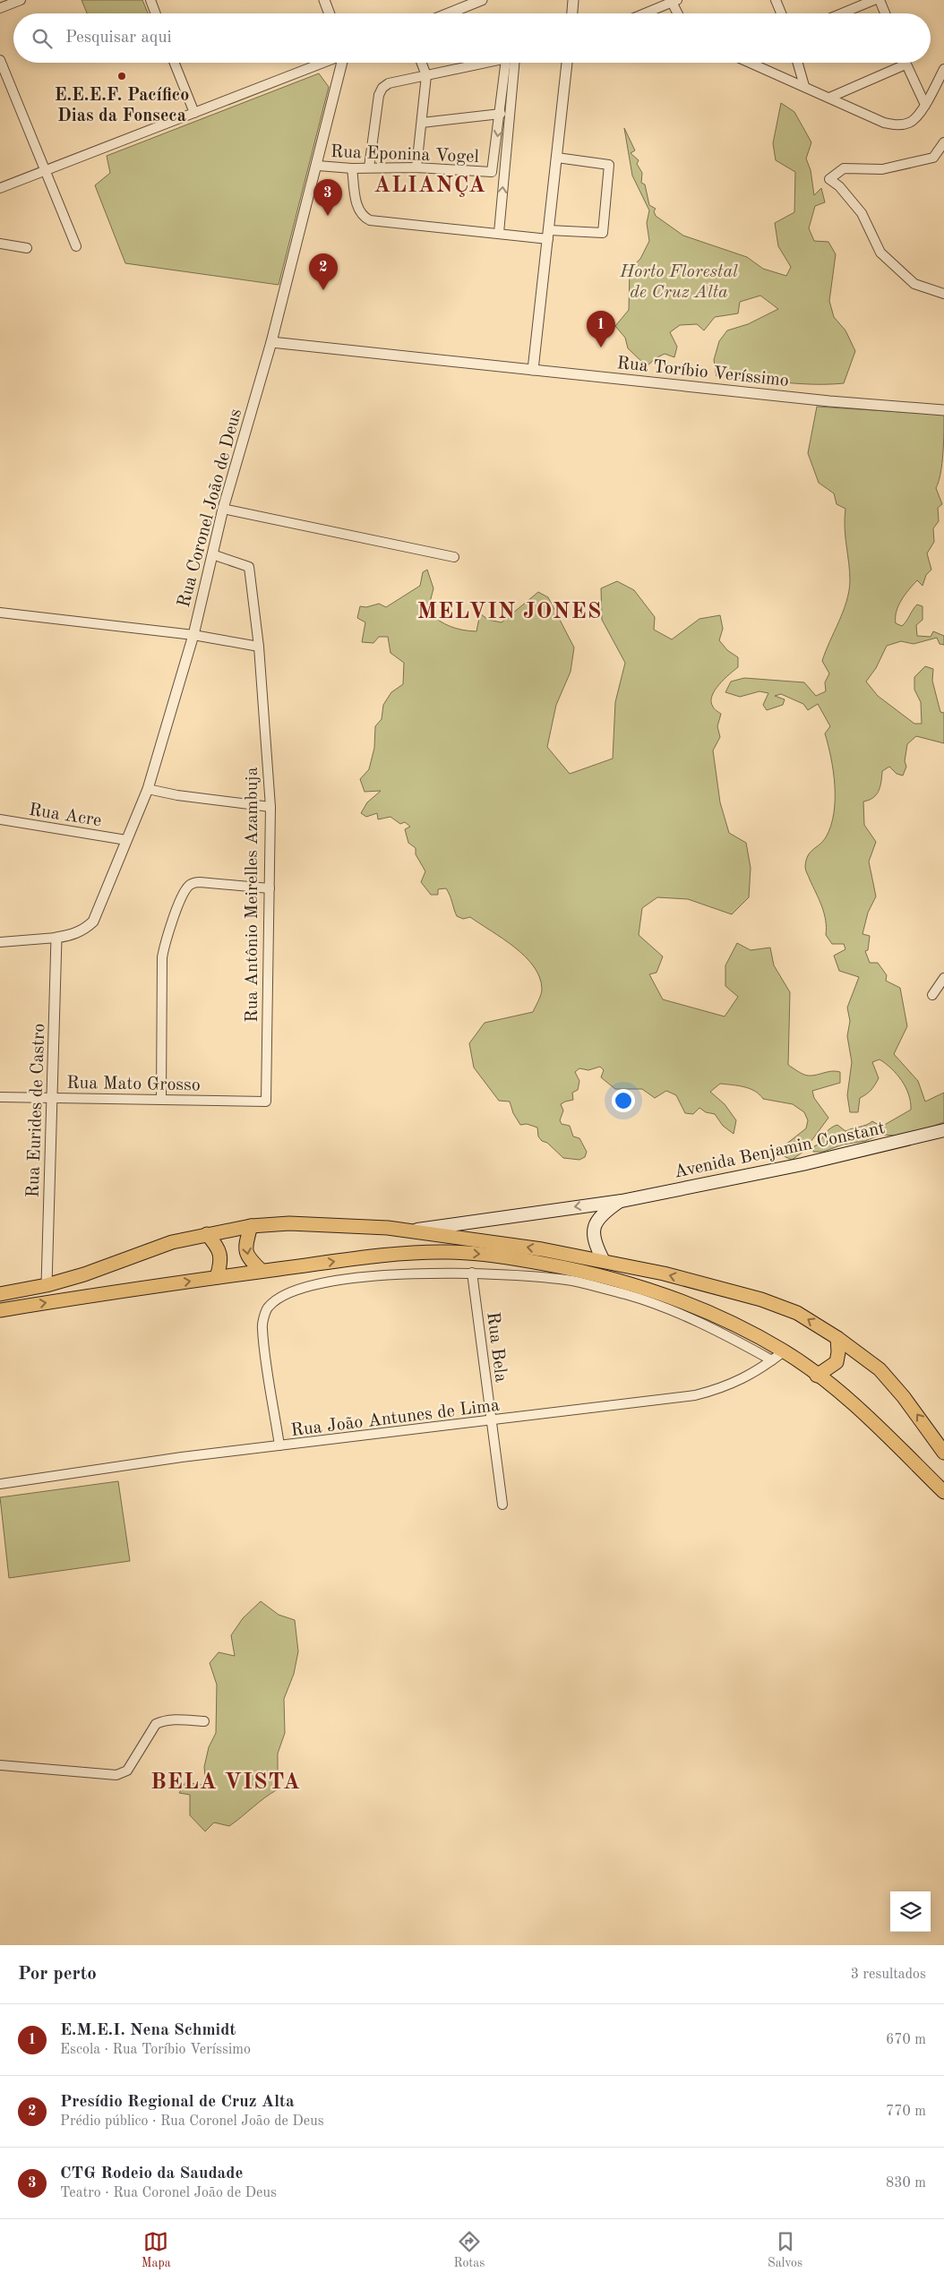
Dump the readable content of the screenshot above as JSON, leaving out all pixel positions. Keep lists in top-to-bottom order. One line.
{"streets":{"main road":["Avenida Benjamin Constant"],"street":["Rua Eponina Vogel","Rua Toríbio Veríssimo","Rua Coronel João de Deus","Rua Acre","Rua Antônio Meirelles Azambuja","Rua Mato Grosso","Rua Eurides de Castro","Rua Bela","Rua João Antunes de Lima"]},"crossings":[["Rua Eponina Vogel","Rua Coronel João de Deus"],["Rua Toríbio Veríssimo","Rua Coronel João de Deus"],["Rua Coronel João de Deus","Rua Acre"],["Rua Coronel João de Deus","Rua Antônio Meirelles Azambuja"],["Rua Coronel João de Deus","Rua Eurides de Castro"],["Rua Antônio Meirelles Azambuja","Rua Mato Grosso"],["Rua Mato Grosso","Rua Eurides de Castro"],["Rua Bela","Rua João Antunes de Lima"]],"districts":["ALIANÇA","MELVIN JONES","BELA VISTA"],"parks":["Horto Florestal de Cruz Alta"],"places":["E.E.E.F. Pacífico Dias da Fonseca"],"page":{"search":"Pesquisar aqui","pins":["3","2","1"],"heading":["Por perto","3 resultados"],"list":[{"mark":"1","name":"E.M.E.I. Nena Schmidt","note":"Escola · Rua Toríbio Veríssimo","value":"670 m"},{"mark":"2","name":"Presídio Regional de Cruz Alta","note":"Prédio público · Rua Coronel João de Deus","value":"770 m"},{"mark":"3","name":"CTG Rodeio da Saudade","note":"Teatro · Rua Coronel João de Deus","value":"830 m"}],"nav":["Mapa","Rotas","Salvos"]}}
